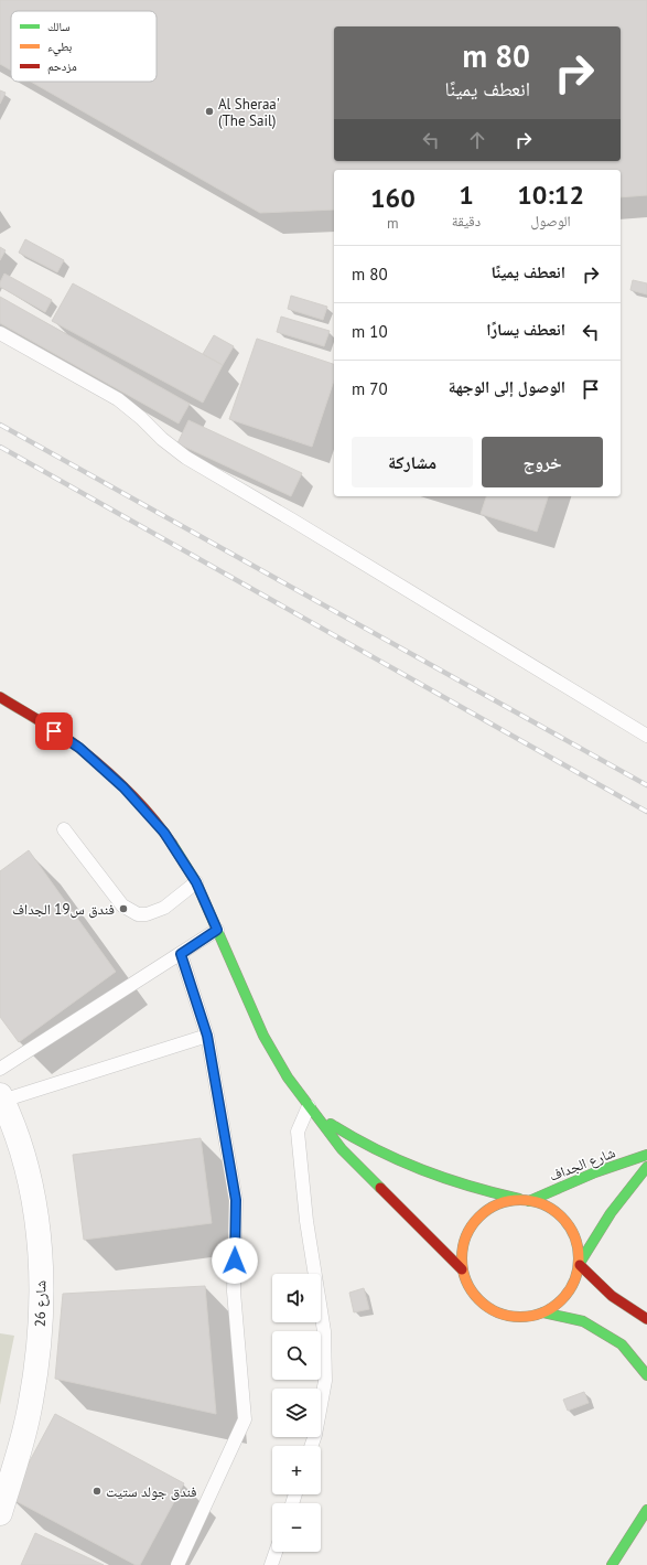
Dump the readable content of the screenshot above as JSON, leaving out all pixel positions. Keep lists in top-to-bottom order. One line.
{"streets":{"main road":["شارع الجداف"],"street":["شارع 26"]},"places":["Al Sheraa' (The Sail)","فندق س19 الجداف","فندق جولد ستيت"],"legend":["سالك","بطيء","مزدحم"],"page":{"turn":["80 m","انعطف يمينًا"],"eta":["10:12","الوصول","1","دقيقة","160","m"],"list":[{"name":"انعطف يمينًا","value":"80 m"},{"name":"انعطف يسارًا","value":"10 m"},{"name":"الوصول إلى الوجهة","value":"70 m"}],"buttons":["خروج","مشاركة"],"map_buttons":["+","−"]}}
